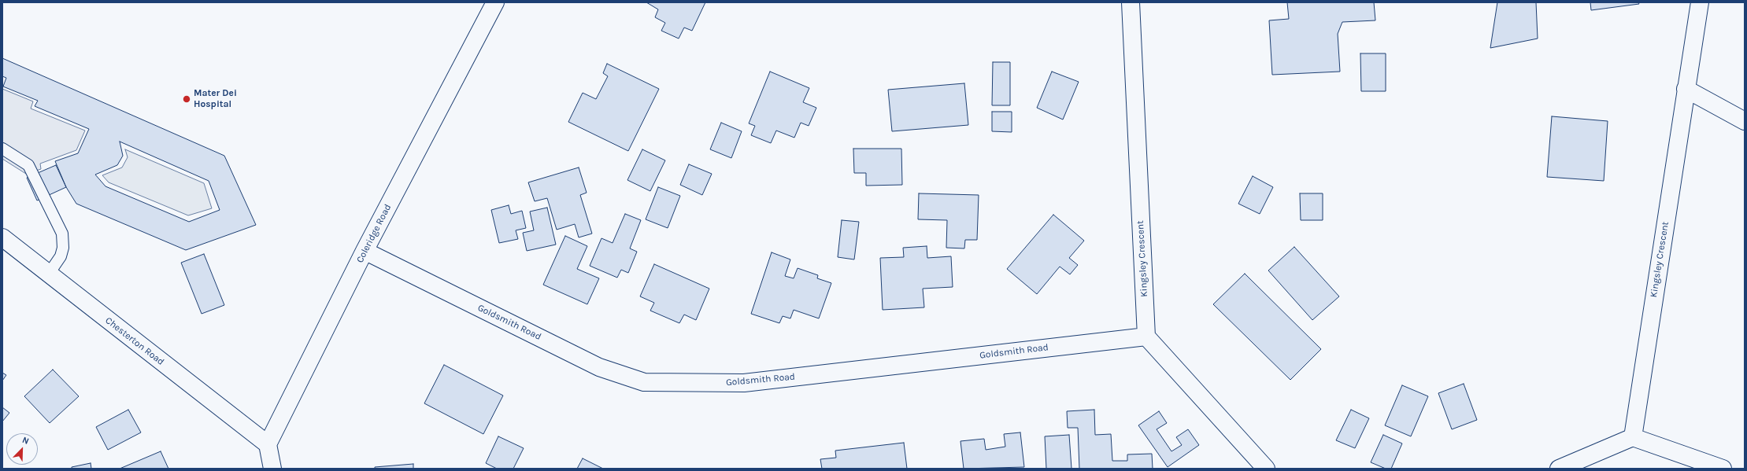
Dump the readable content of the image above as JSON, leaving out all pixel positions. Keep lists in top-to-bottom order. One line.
{"streets":{"street":["Coleridge Road","Kingsley Crescent","Goldsmith Road","Chesterton Road"]},"crossings":[["Coleridge Road","Goldsmith Road"],["Coleridge Road","Chesterton Road"],["Kingsley Crescent","Goldsmith Road"]],"places":["Mater Dei Hospital"],"north":"top right"}
